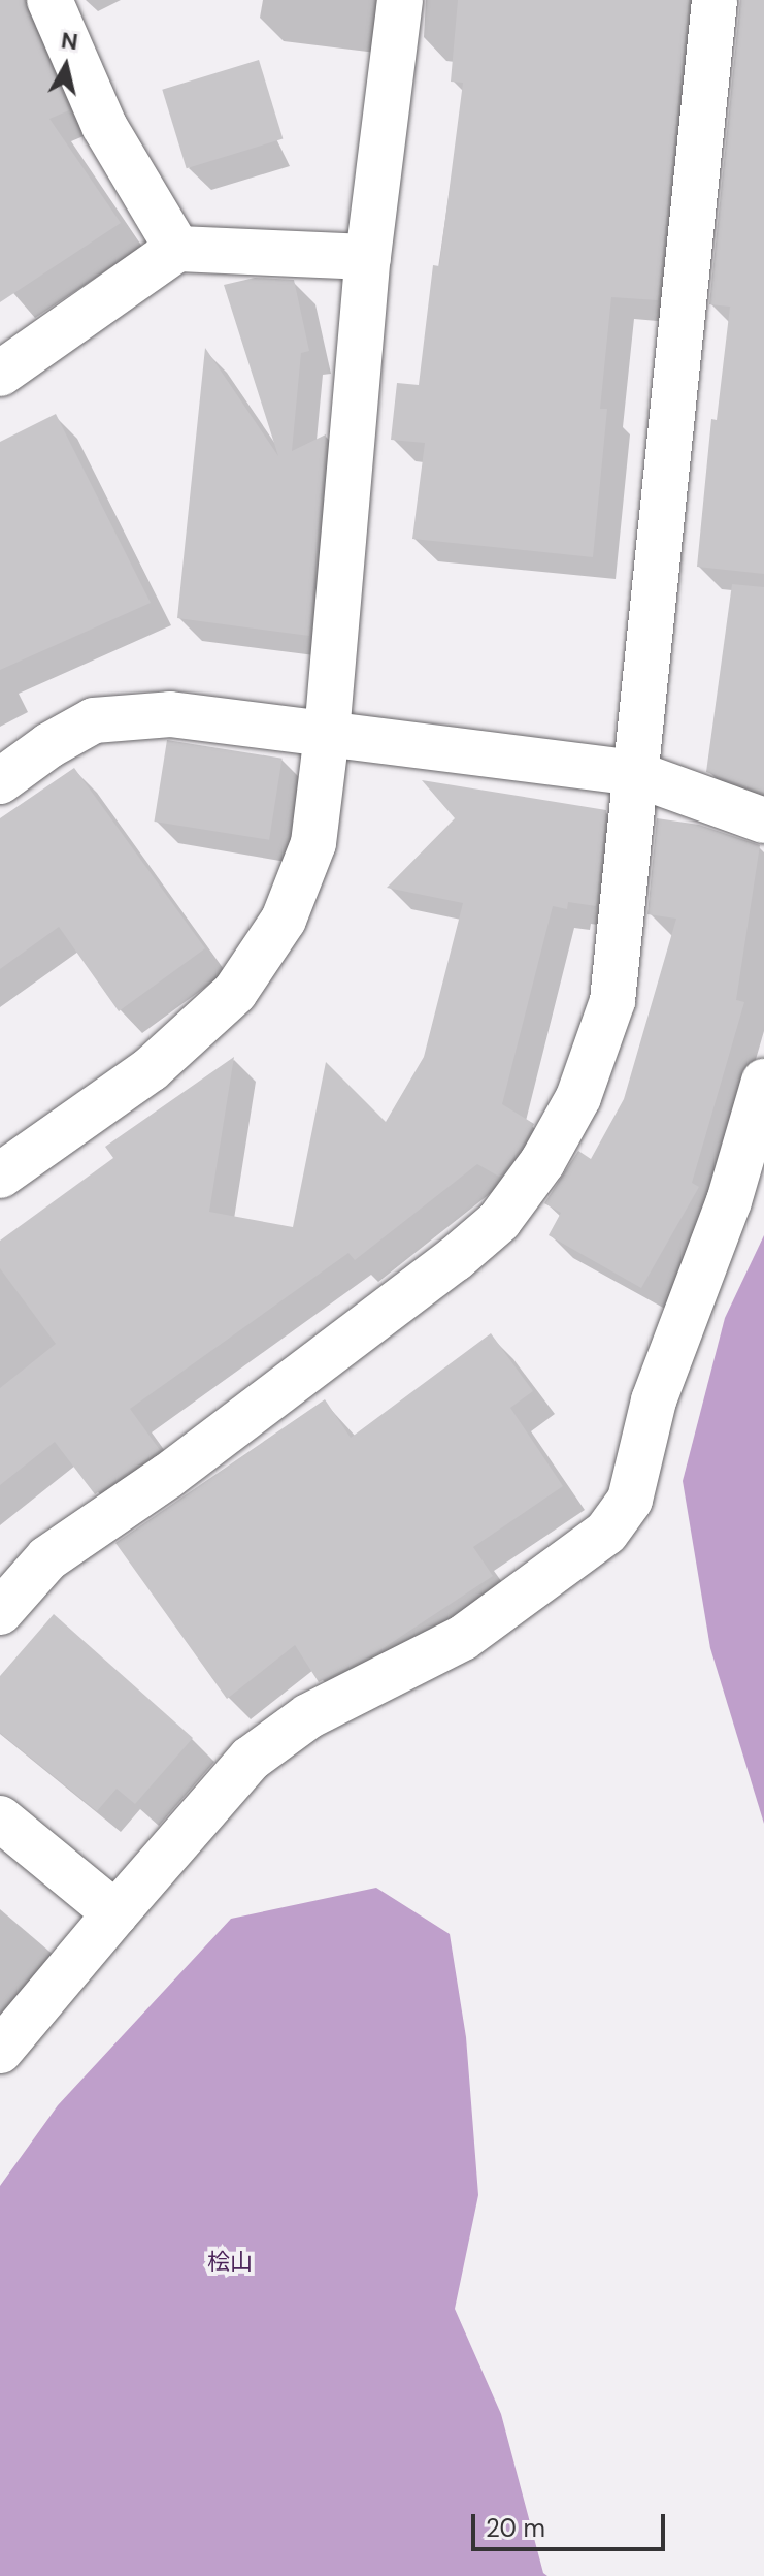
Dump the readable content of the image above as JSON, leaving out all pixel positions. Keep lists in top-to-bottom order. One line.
{"parks":["桧山"],"scale_bar":"20 m","north":"top"}
